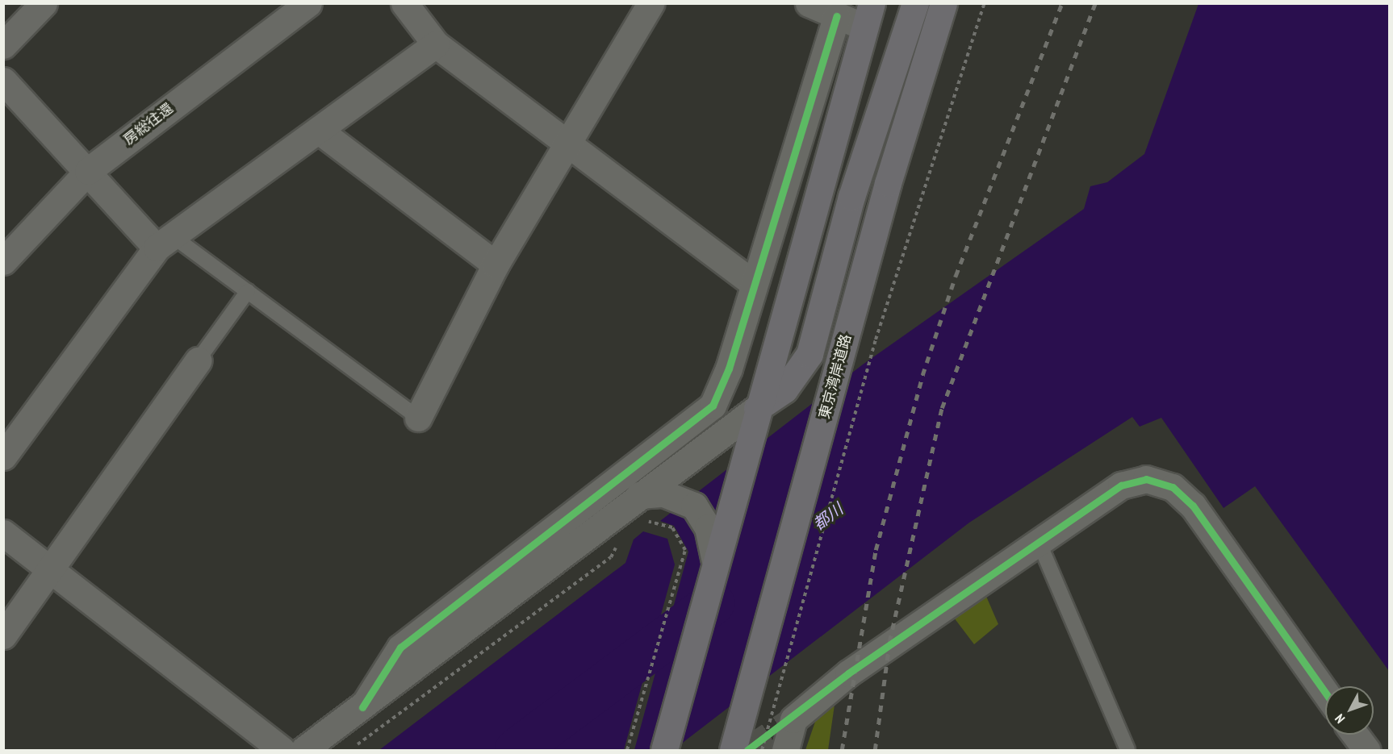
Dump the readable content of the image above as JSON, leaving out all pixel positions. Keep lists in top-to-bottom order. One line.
{"streets":{"highway":["東京湾岸道路"],"street":["房総往還"]},"water":["都川"],"north":"bottom left"}
